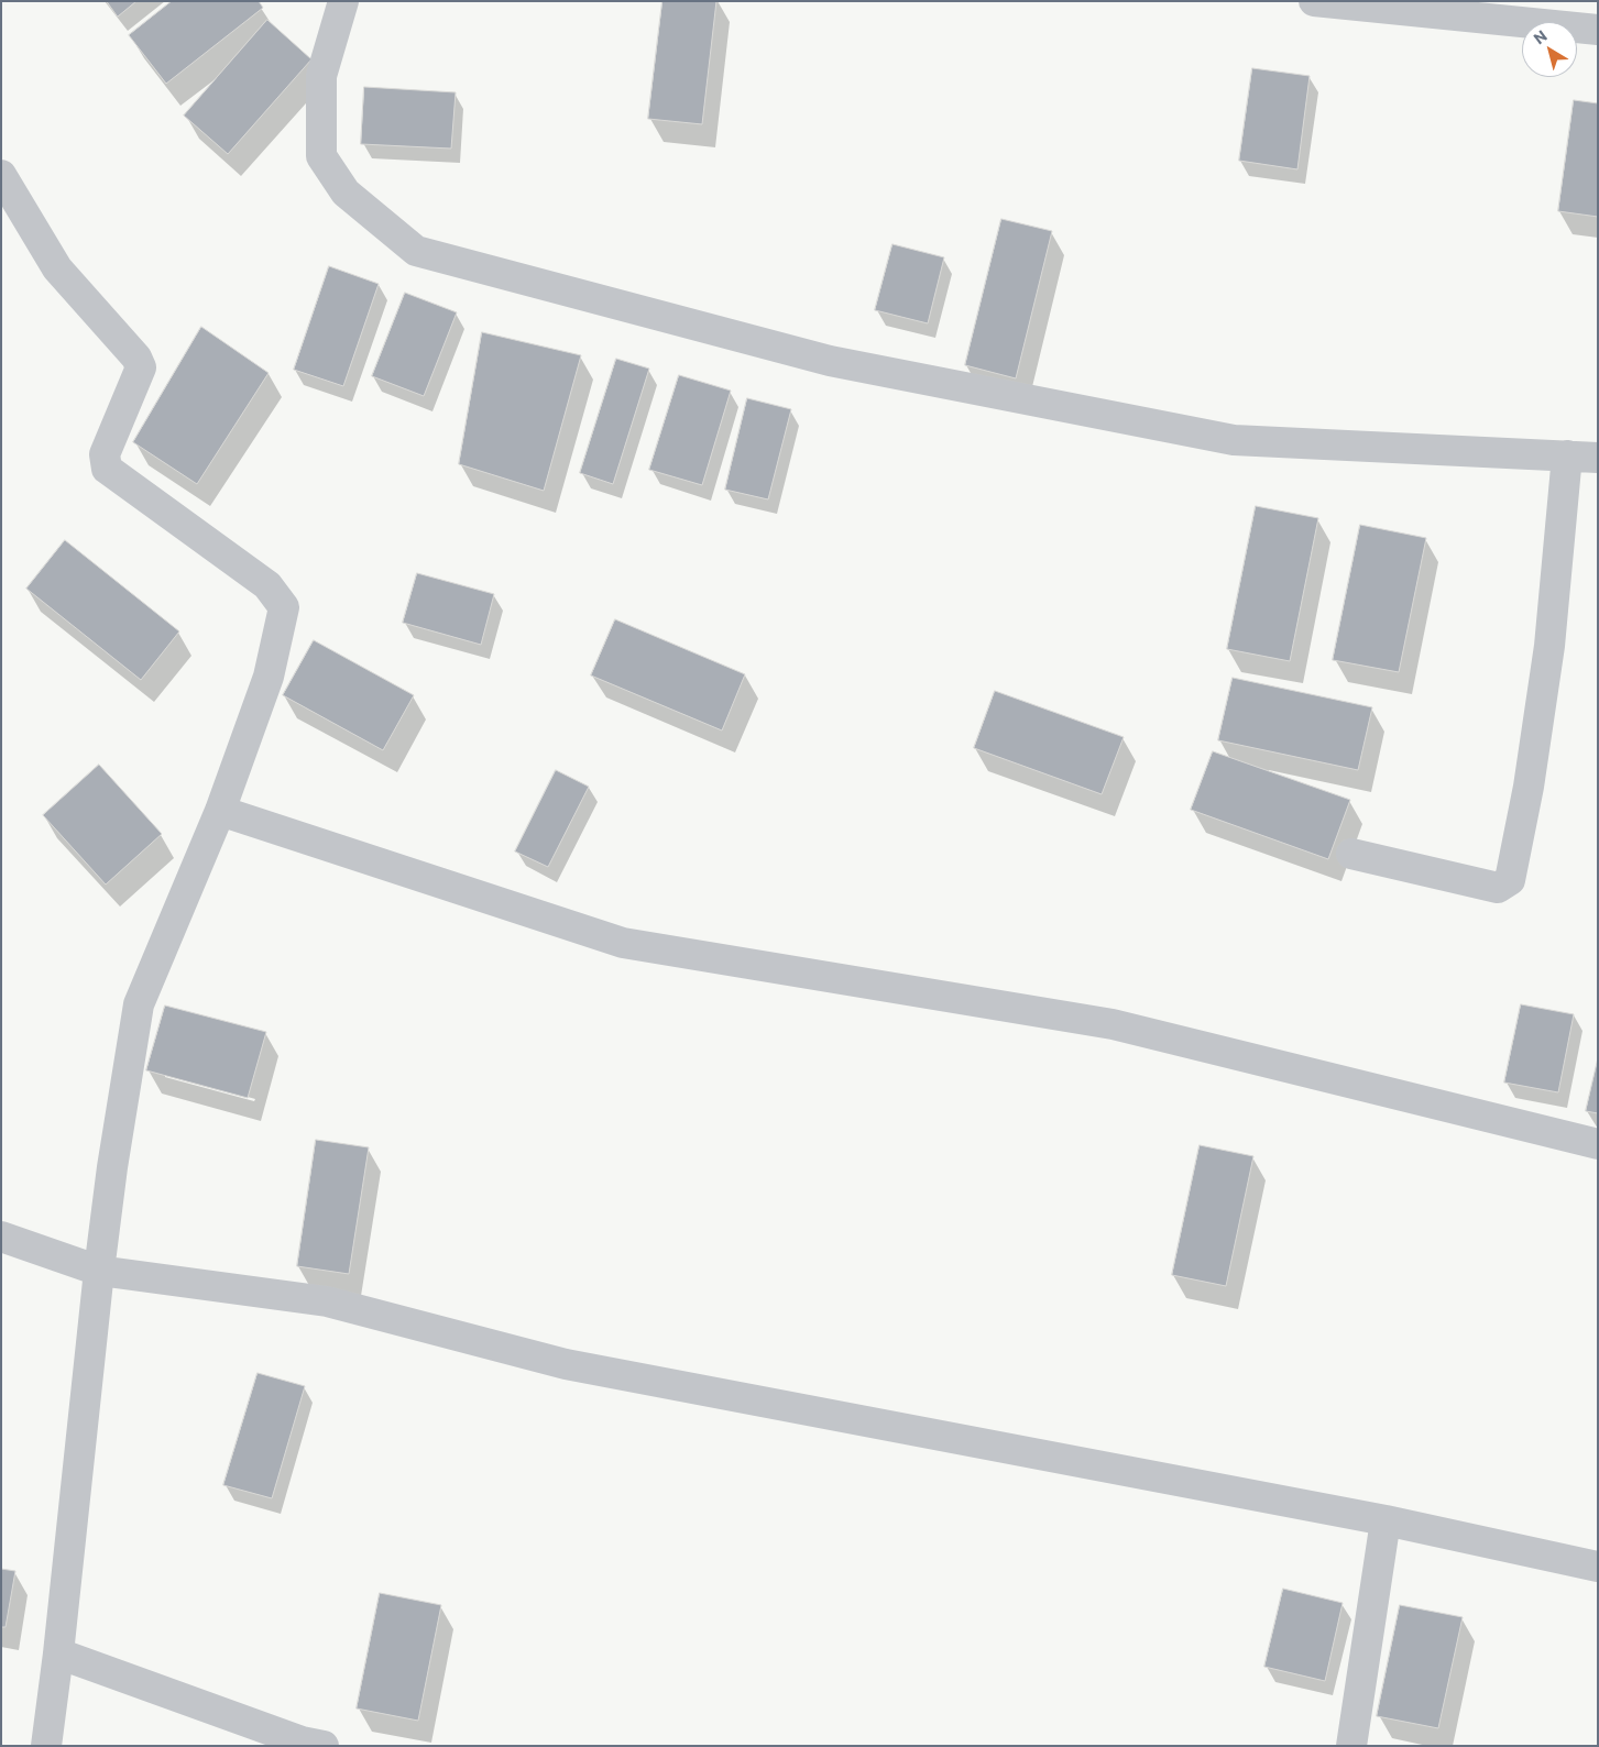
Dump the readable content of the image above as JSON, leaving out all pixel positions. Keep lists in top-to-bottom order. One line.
{"north":"top left"}
